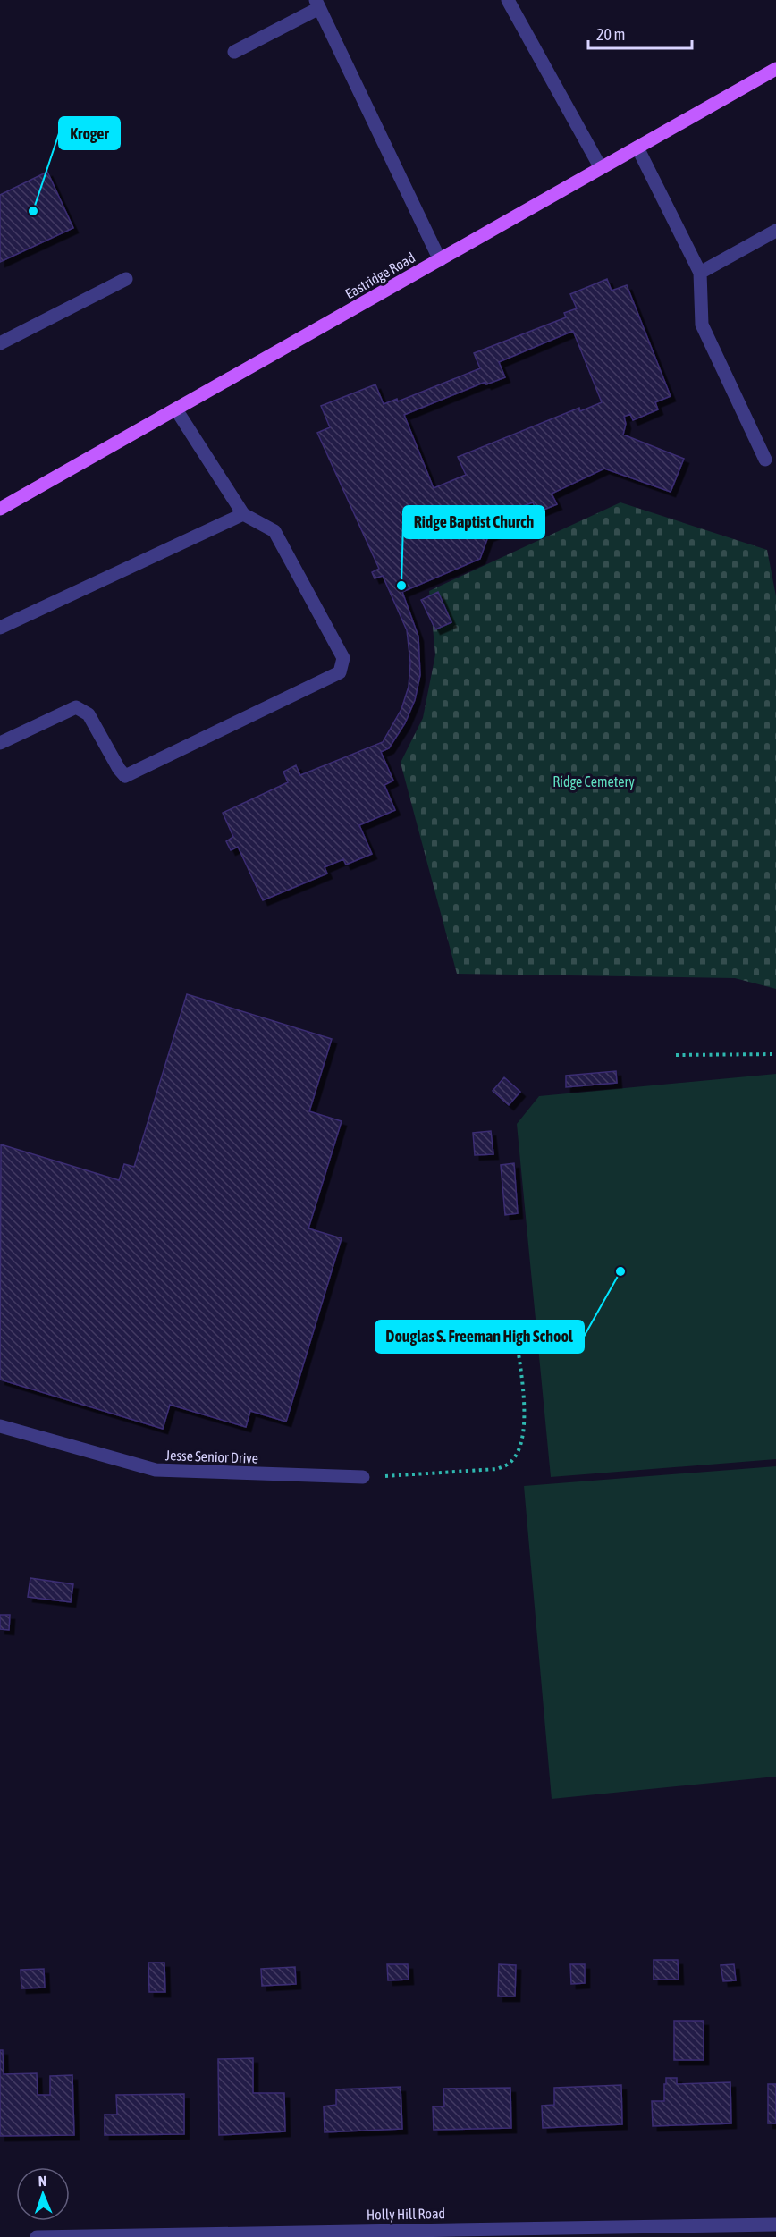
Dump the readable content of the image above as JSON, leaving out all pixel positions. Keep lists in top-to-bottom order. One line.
{"streets":{"main road":["Eastridge Road"],"street":["Jesse Senior Drive","Holly Hill Road"]},"parks":["Ridge Cemetery"],"places":["Kroger","Ridge Baptist Church","Douglas S. Freeman High School"],"scale_bar":"20 m","north":"top"}
